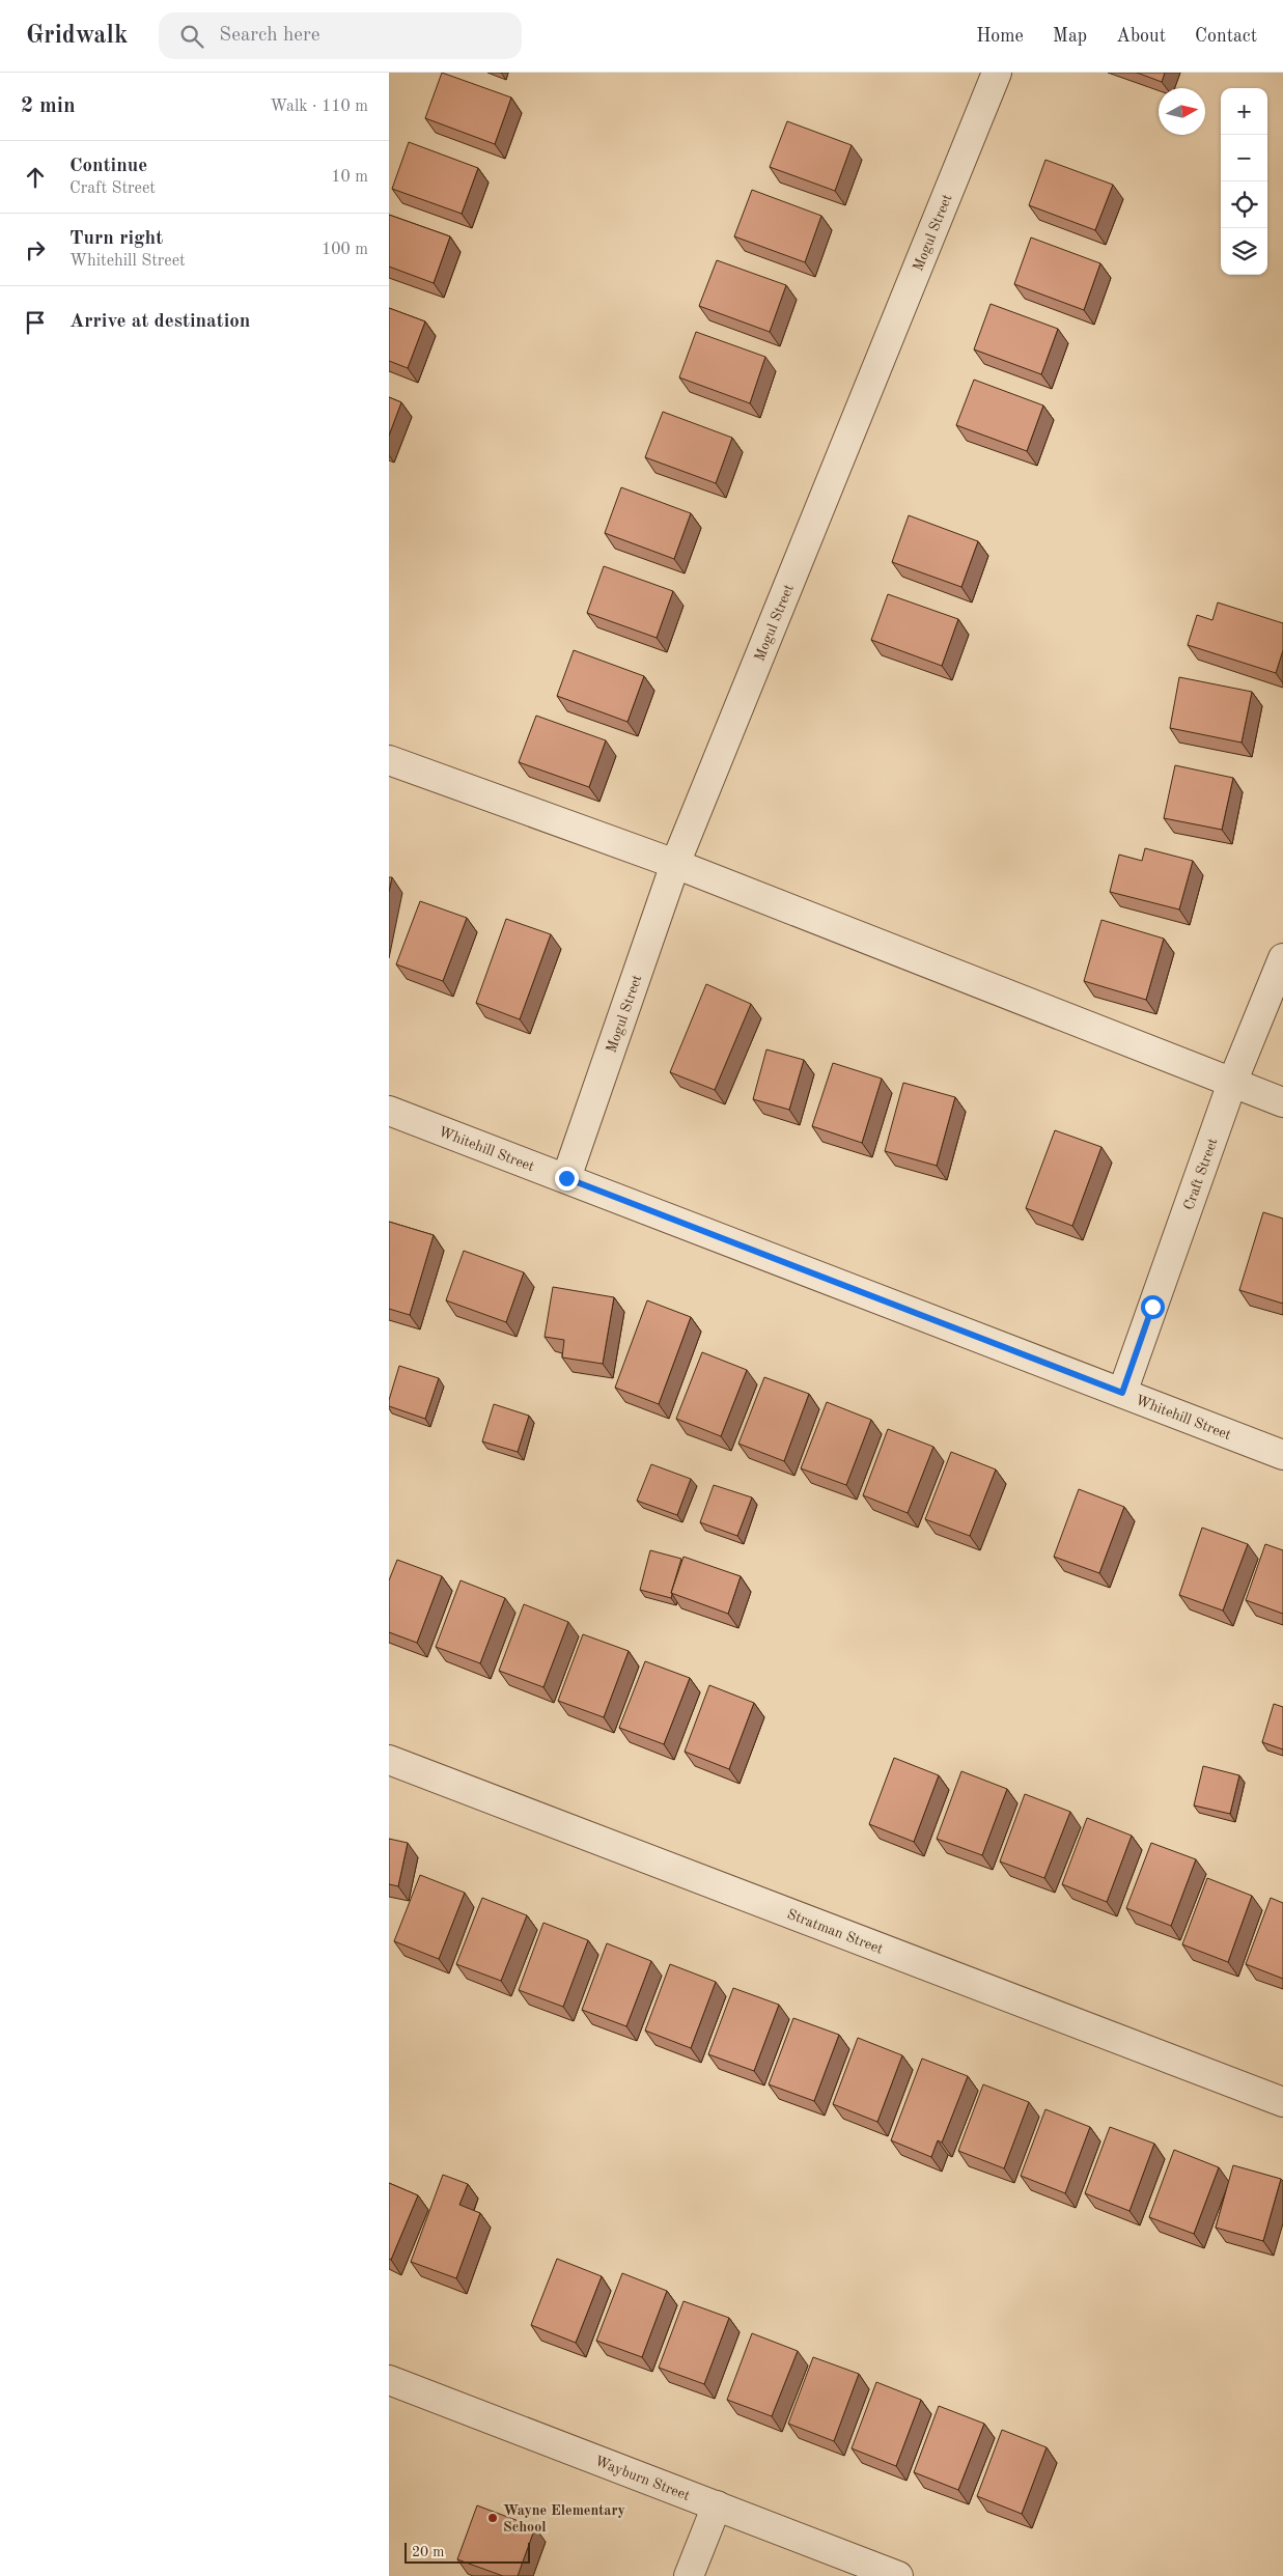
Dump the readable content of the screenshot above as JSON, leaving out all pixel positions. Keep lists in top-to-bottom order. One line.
{"streets":{"street":["Mogul Street","Whitehill Street","Craft Street","Stratman Street","Wayburn Street"]},"crossings":[["Mogul Street","Whitehill Street"],["Whitehill Street","Craft Street"]],"places":["Wayne Elementary School"],"scale_bar":"20 m","north":"right","page":{"header":"Gridwalk","search":"Search here","nav":["Home","Map","About","Contact"],"heading":["2 min","Walk · 110 m"],"map_buttons":["+","−"],"list":[["Continue","Craft Street","10 m"],["Turn right","Whitehill Street","100 m"],"Arrive at destination"],"scale":"20 m"}}
